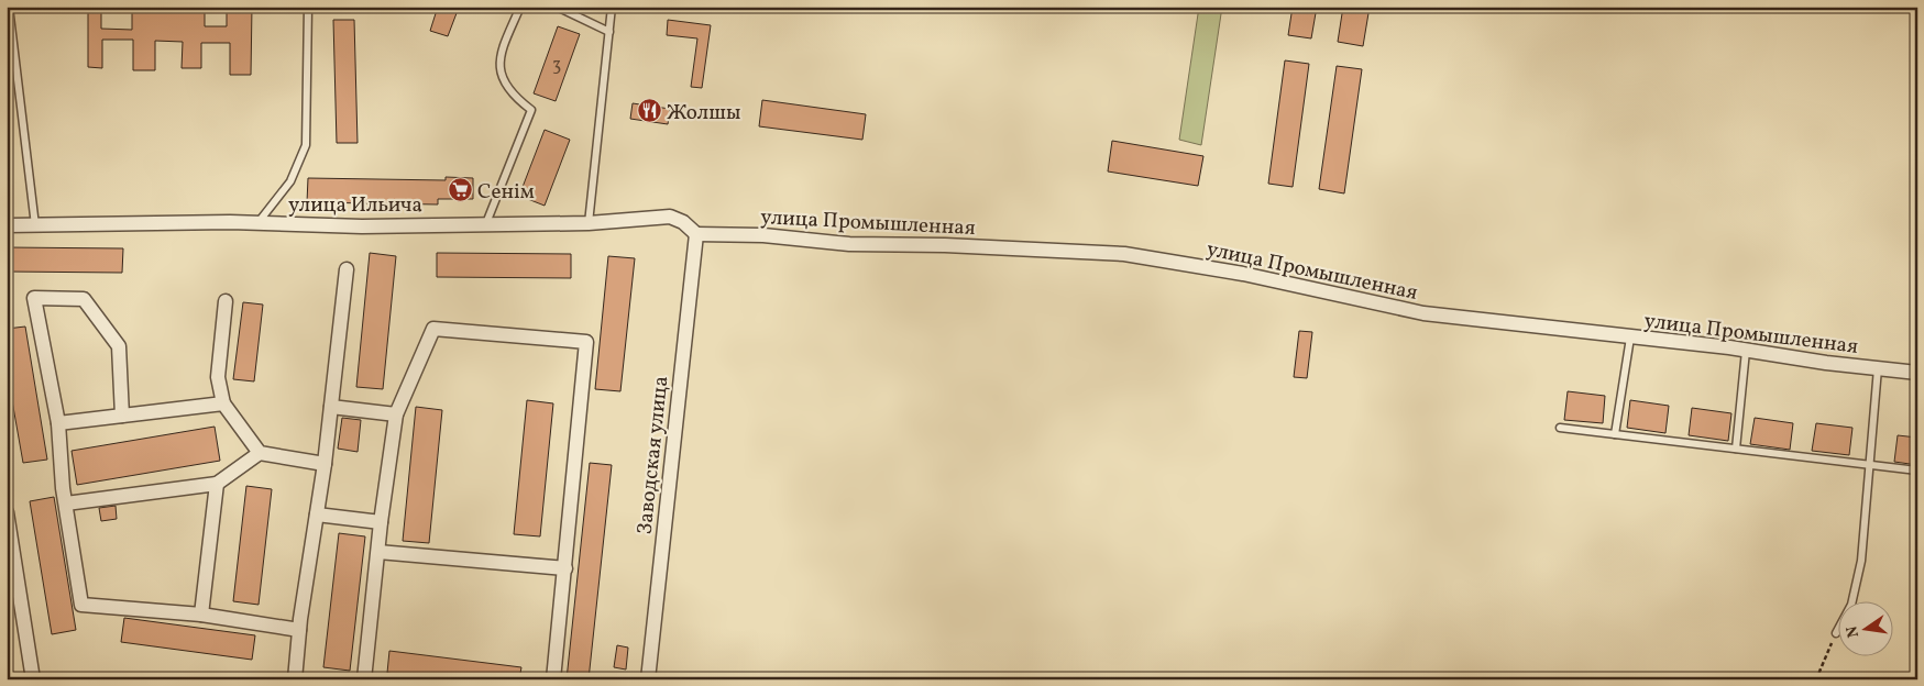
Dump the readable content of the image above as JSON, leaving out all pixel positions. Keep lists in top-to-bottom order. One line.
{"streets":{"street":["улица Ильича","улица Промышленная","Заводская улица"]},"crossings":[["улица Ильича","улица Промышленная"],["улица Ильича","Заводская улица"],["улица Промышленная","Заводская улица"]],"places":{"restaurant":["Жолшы"],"supermarket":["Сенiм"]},"house_numbers":["3"],"north":"left"}
